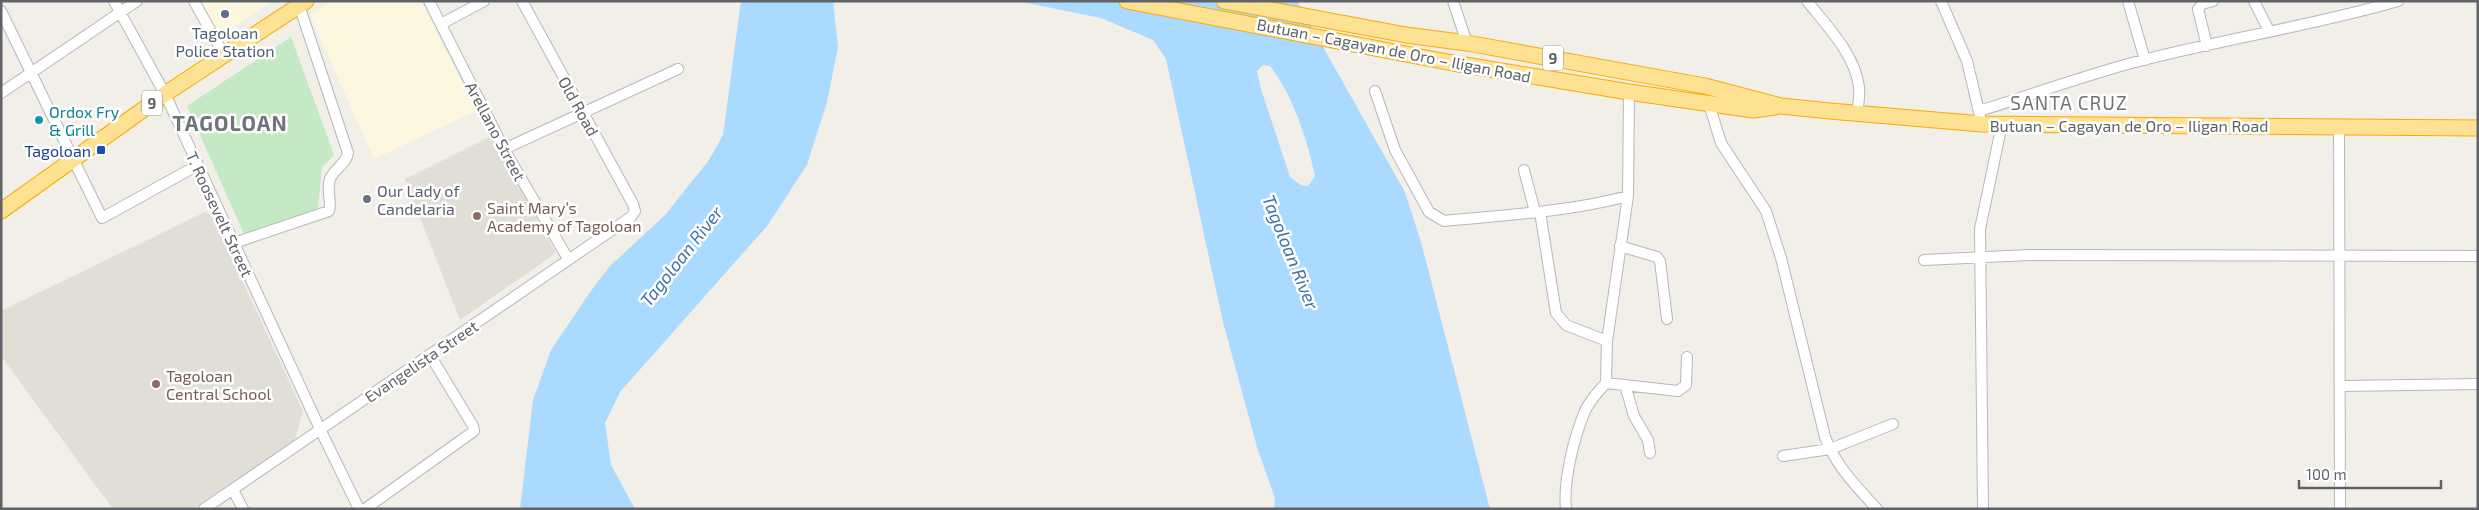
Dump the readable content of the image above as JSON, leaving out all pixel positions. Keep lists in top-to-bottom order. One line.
{"streets":{"highway":["Butuan – Cagayan de Oro – Iligan Road","9"],"street":["Old Road","Arellano Street","T. Roosevelt Street","Evangelista Street"]},"crossings":[["9","T. Roosevelt Street"],["Old Road","Evangelista Street"],["Arellano Street","Evangelista Street"],["T. Roosevelt Street","Evangelista Street"]],"districts":["SANTA CRUZ","TAGOLOAN"],"water":["Tagoloan River"],"places":{"other":["Tagoloan Police Station","Ordox Fry & Grill","Our Lady of Candelaria","Saint Mary’s Academy of Tagoloan","Tagoloan Central School"],"transit":["Tagoloan"]},"scale_bar":"100 m"}
